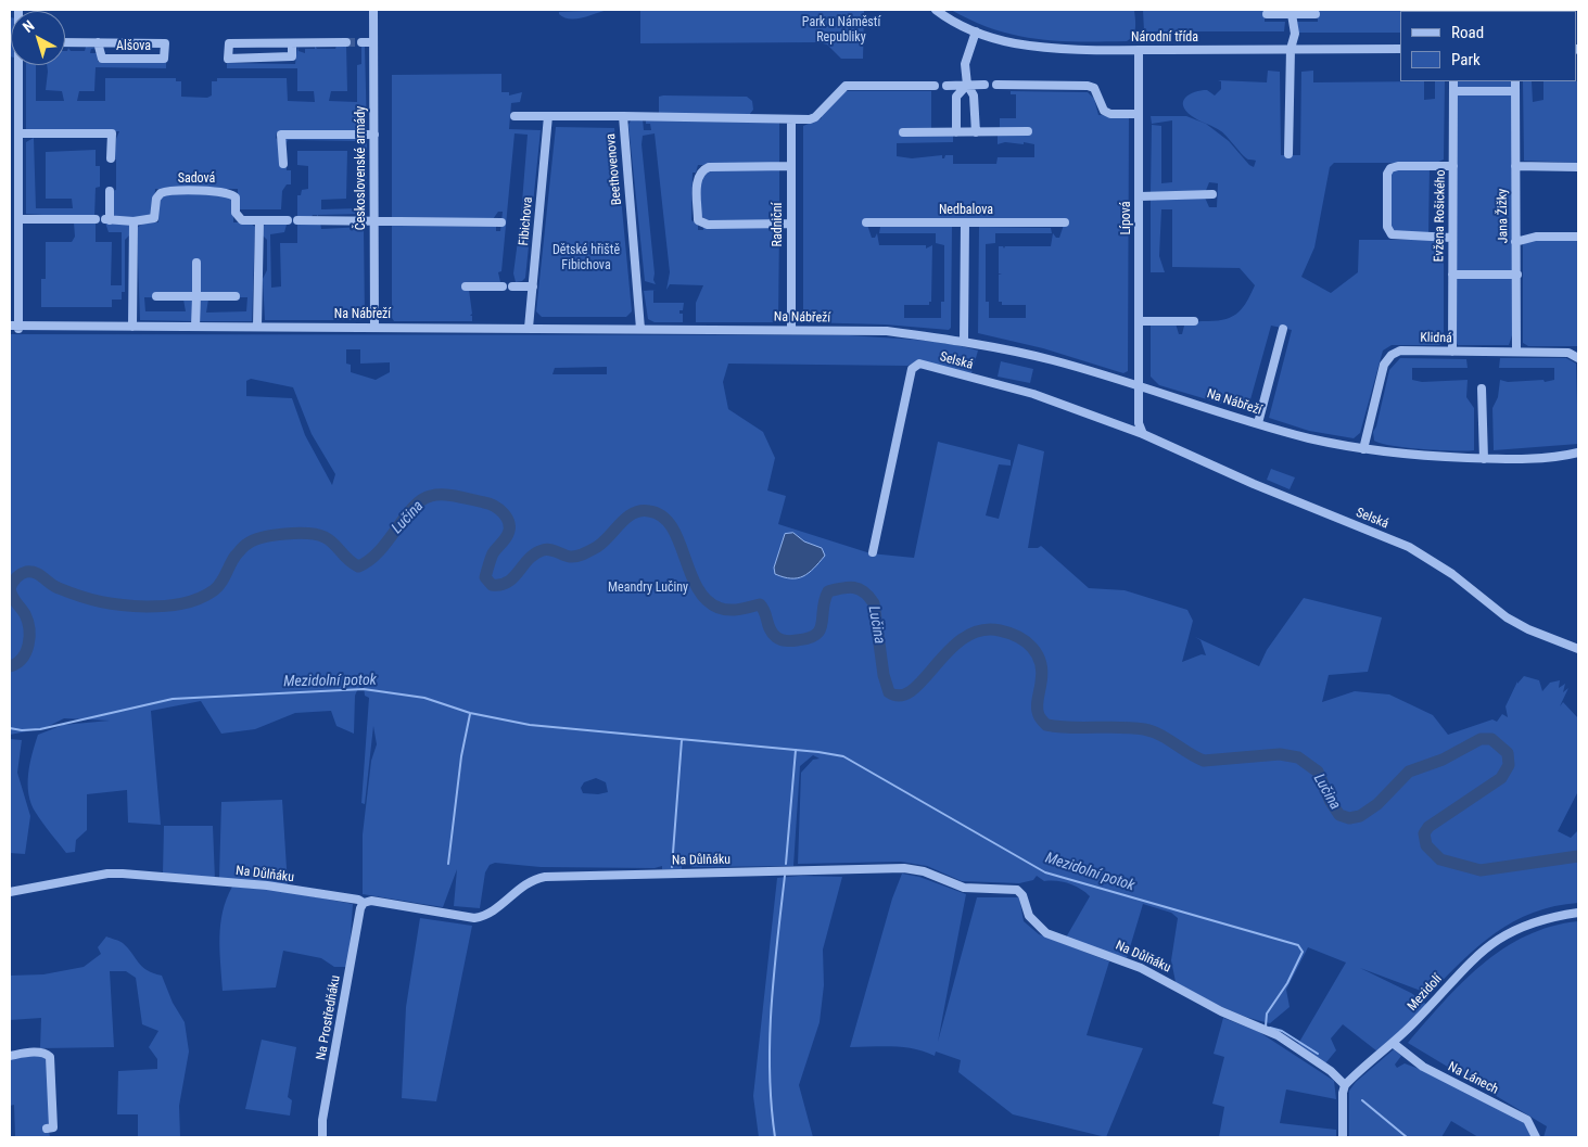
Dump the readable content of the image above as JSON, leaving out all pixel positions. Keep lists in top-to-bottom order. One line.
{"streets":{"street":["Národní třída","Alšova","Československé armády","Beethovenova","Sadová","Nedbalova","Evžena Rošického","Jana Žižky","Lípová","Fibichova","Radniční","Na Nábřeží","Klidná","Selská","Na Důlňáku","Mezidolí","Na Prostředňáku","Na Lánech"]},"crossings":[["Národní třída","Lípová"],["Československé armády","Na Nábřeží"],["Beethovenova","Fibichova"],["Beethovenova","Na Nábřeží"],["Evžena Rošického","Klidná"],["Jana Žižky","Klidná"],["Lípová","Na Nábřeží"],["Fibichova","Na Nábřeží"],["Radniční","Na Nábřeží"],["Na Nábřeží","Klidná"],["Na Důlňáku","Mezidolí"],["Na Důlňáku","Na Prostředňáku"],["Mezidolí","Na Lánech"]],"water":["Lučina","Mezidolní potok"],"parks":["Park u Náměstí Republiky","Dětské hřiště Fibichova","Meandry Lučiny"],"legend":["Road","Park"],"north":"top left"}
